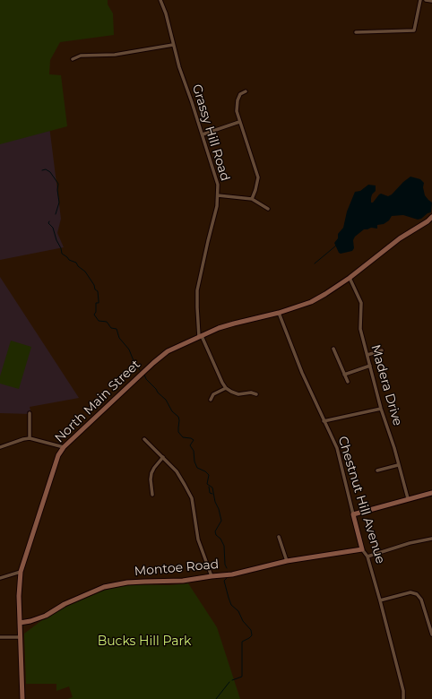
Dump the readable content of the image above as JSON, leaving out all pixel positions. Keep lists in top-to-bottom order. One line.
{"streets":{"main road":["North Main Street","Chestnut Hill Avenue","Montoe Road"],"street":["Grassy Hill Road","Madera Drive"]},"crossings":[["Grassy Hill Road","North Main Street"],["Madera Drive","North Main Street"],["North Main Street","Chestnut Hill Avenue"],["North Main Street","Montoe Road"],["Chestnut Hill Avenue","Montoe Road"]],"parks":["Bucks Hill Park"]}
